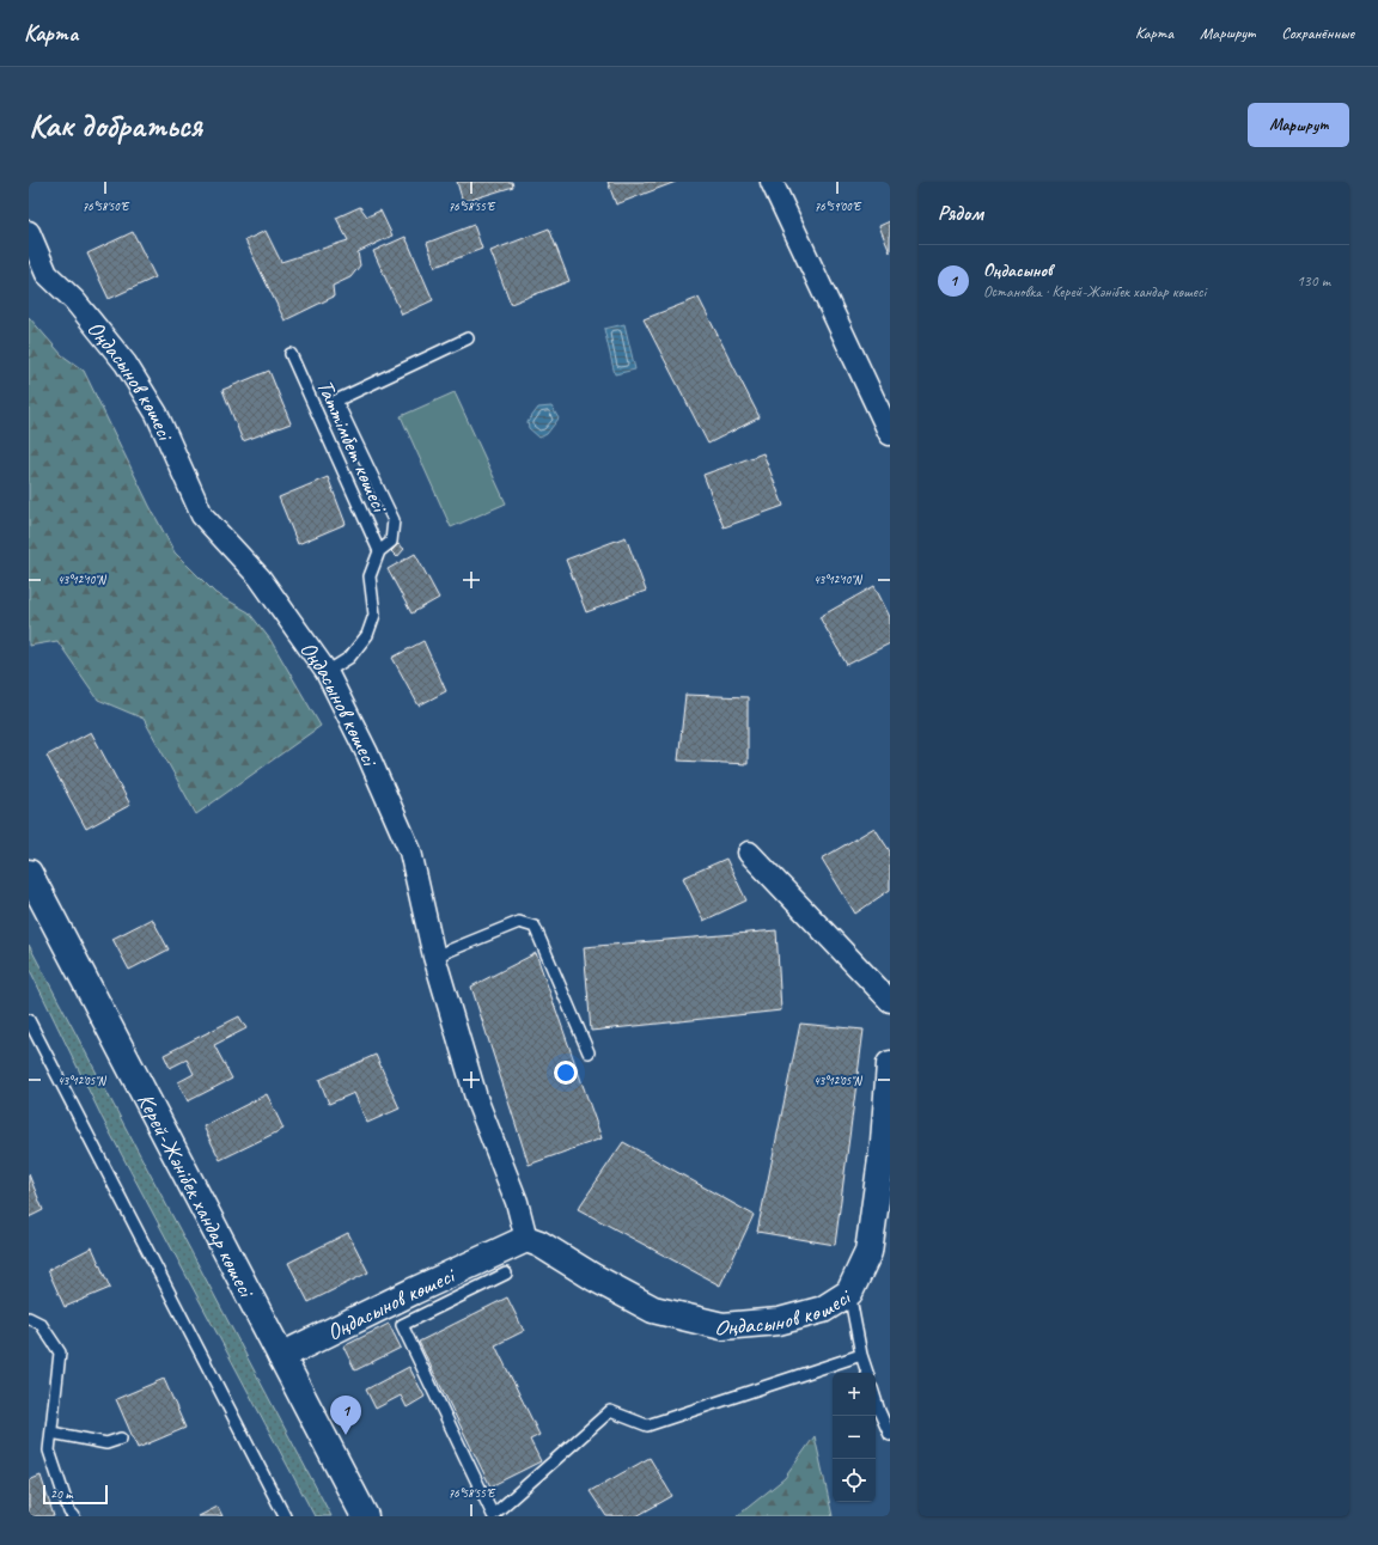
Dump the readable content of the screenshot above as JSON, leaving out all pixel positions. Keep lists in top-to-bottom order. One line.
{"streets":{"street":["Оңдасынов көшесі","Керей-Жәнібек хандар көшесі"],"lane":["Таттімбет көшесі"]},"crossings":[["Оңдасынов көшесі","Таттімбет көшесі"],["Оңдасынов көшесі","Керей-Жәнібек хандар көшесі"]],"scale_bar":"20 m","page":{"header":"Карта","nav":["Карта","Маршрут","Сохранённые"],"buttons":"Маршрут","title":"Как добраться","heading":"Рядом","list":[{"mark":"1","name":"Оңдасынов","note":"Остановка · Керей-Жәнібек хандар көшесі","value":"130 m"}],"map_buttons":["+","−"],"pins":"1","scale":"20 m"},"coordinates":["76°58'50\"E","76°58'55\"E","76°59'00\"E","43°12'10\"N","43°12'05\"N"]}
